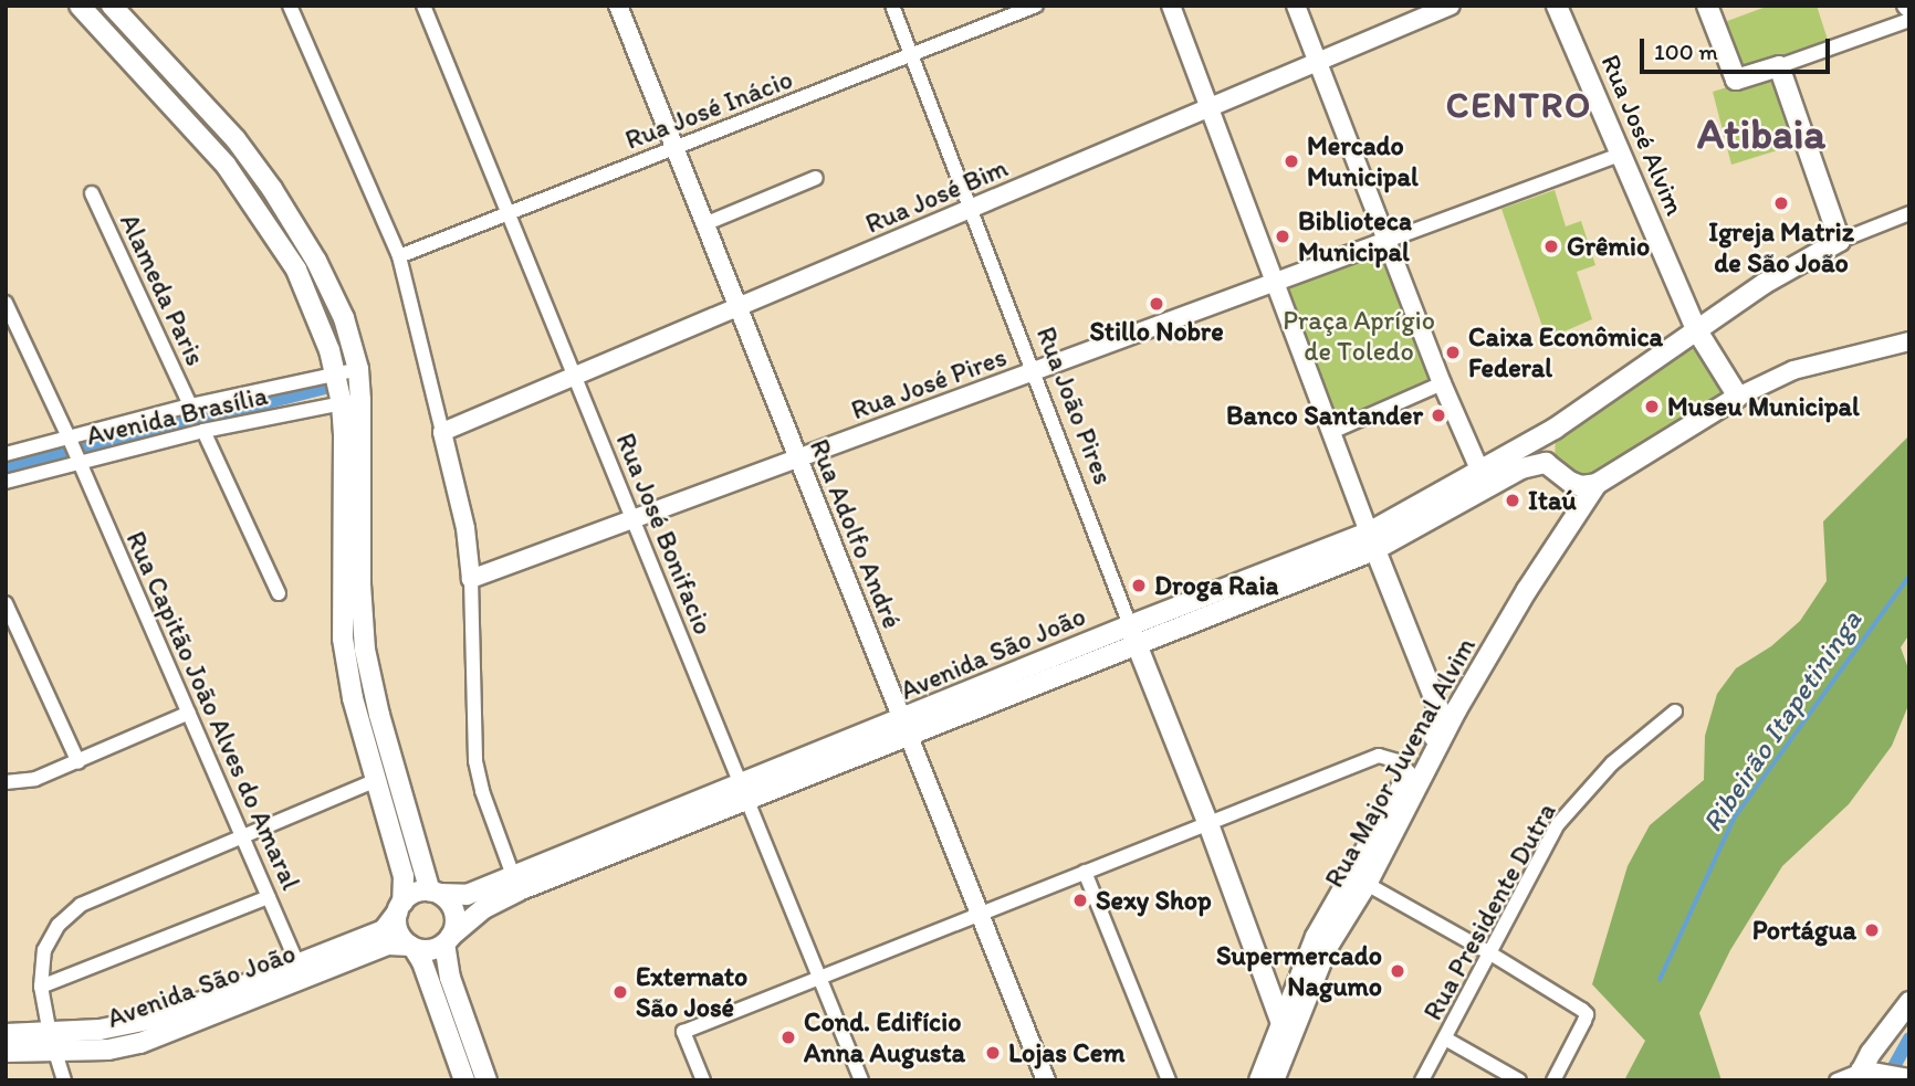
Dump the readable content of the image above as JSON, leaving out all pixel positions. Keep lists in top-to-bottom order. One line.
{"streets":{"main road":["Rua José Alvim","Rua João Pires","Avenida São João","Rua Major Juvenal Alvim"],"street":["Rua José Inácio","Rua José Bim","Alameda Paris","Rua José Pires","Avenida Brasília","Rua José Bonifacio","Rua Adolfo André","Rua Capitão João Alves do Amaral","Rua Presidente Dutra"]},"crossings":[["Rua José Inácio","Rua João Pires"],["Rua José Inácio","Rua José Bonifacio"],["Rua José Inácio","Rua Adolfo André"],["Rua José Alvim","Rua José Pires"],["Rua José Alvim","Avenida São João"],["Rua José Bim","Rua João Pires"],["Rua José Bim","Rua José Bonifacio"],["Rua José Bim","Rua Adolfo André"],["Alameda Paris","Avenida Brasília"],["Rua José Pires","Rua João Pires"],["Rua José Pires","Rua José Bonifacio"],["Rua José Pires","Rua Adolfo André"],["Rua João Pires","Avenida São João"],["Rua João Pires","Rua Major Juvenal Alvim"],["Avenida Brasília","Rua Capitão João Alves do Amaral"],["Rua José Bonifacio","Avenida São João"],["Rua Adolfo André","Avenida São João"],["Avenida São João","Rua Capitão João Alves do Amaral"]],"districts":["CENTRO","Atibaia"],"water":["Ribeirão Itapetininga"],"parks":["Praça Aprígio de Toledo"],"places":["Mercado Municipal","Igreja Matriz de São João","Biblioteca Municipal","Grêmio","Stillo Nobre","Caixa Econômica Federal","Museu Municipal","Banco Santander","Itaú","Droga Raia","Sexy Shop","Portágua","Supermercado Nagumo","Externato São José","Cond. Edifício Anna Augusta","Lojas Cem"],"scale_bar":"100 m"}
